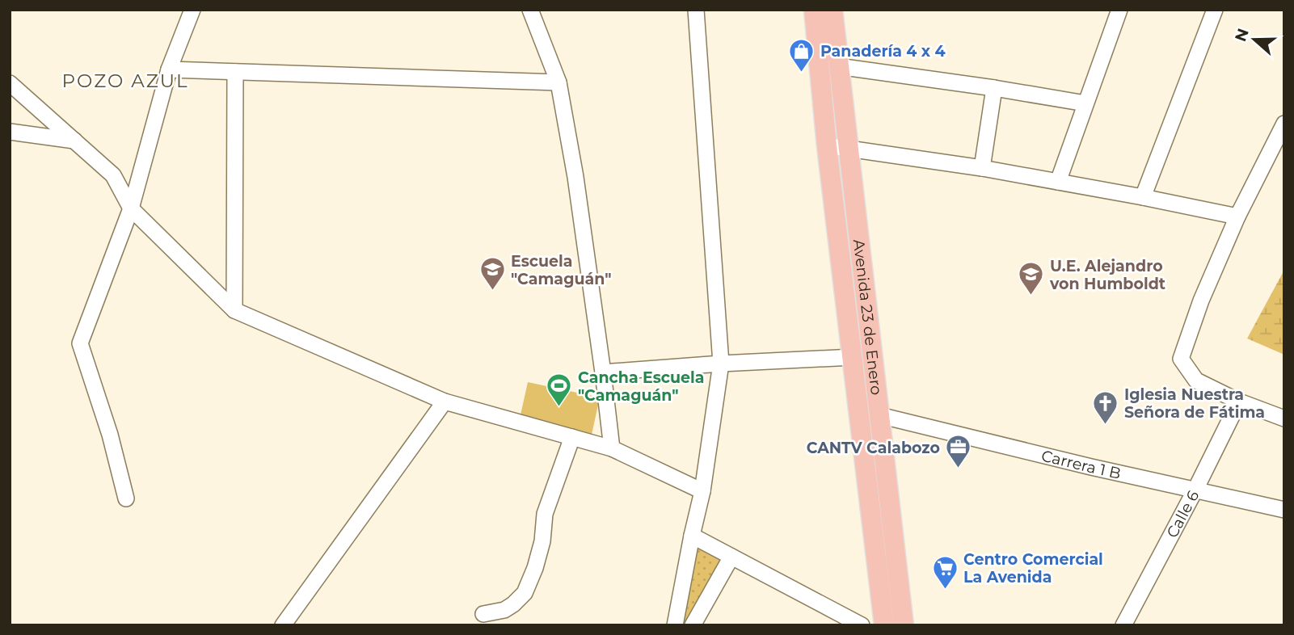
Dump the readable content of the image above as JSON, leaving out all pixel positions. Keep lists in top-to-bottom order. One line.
{"streets":{"main road":["Avenida 23 de Enero"],"street":["Carrera 1 B","Calle 6"]},"crossings":[["Avenida 23 de Enero","Carrera 1 B"],["Carrera 1 B","Calle 6"]],"districts":["POZO AZUL"],"places":{"shop":["Panadería 4 x 4"],"school or university":["Escuela \"Camaguán\"","U.E. Alejandro von Humboldt"],"sports":["Cancha Escuela \"Camaguán\""],"church":["Iglesia Nuestra Señora de Fátima"],"office":["CANTV Calabozo"],"supermarket":["Centro Comercial La Avenida"]},"north":"left"}
